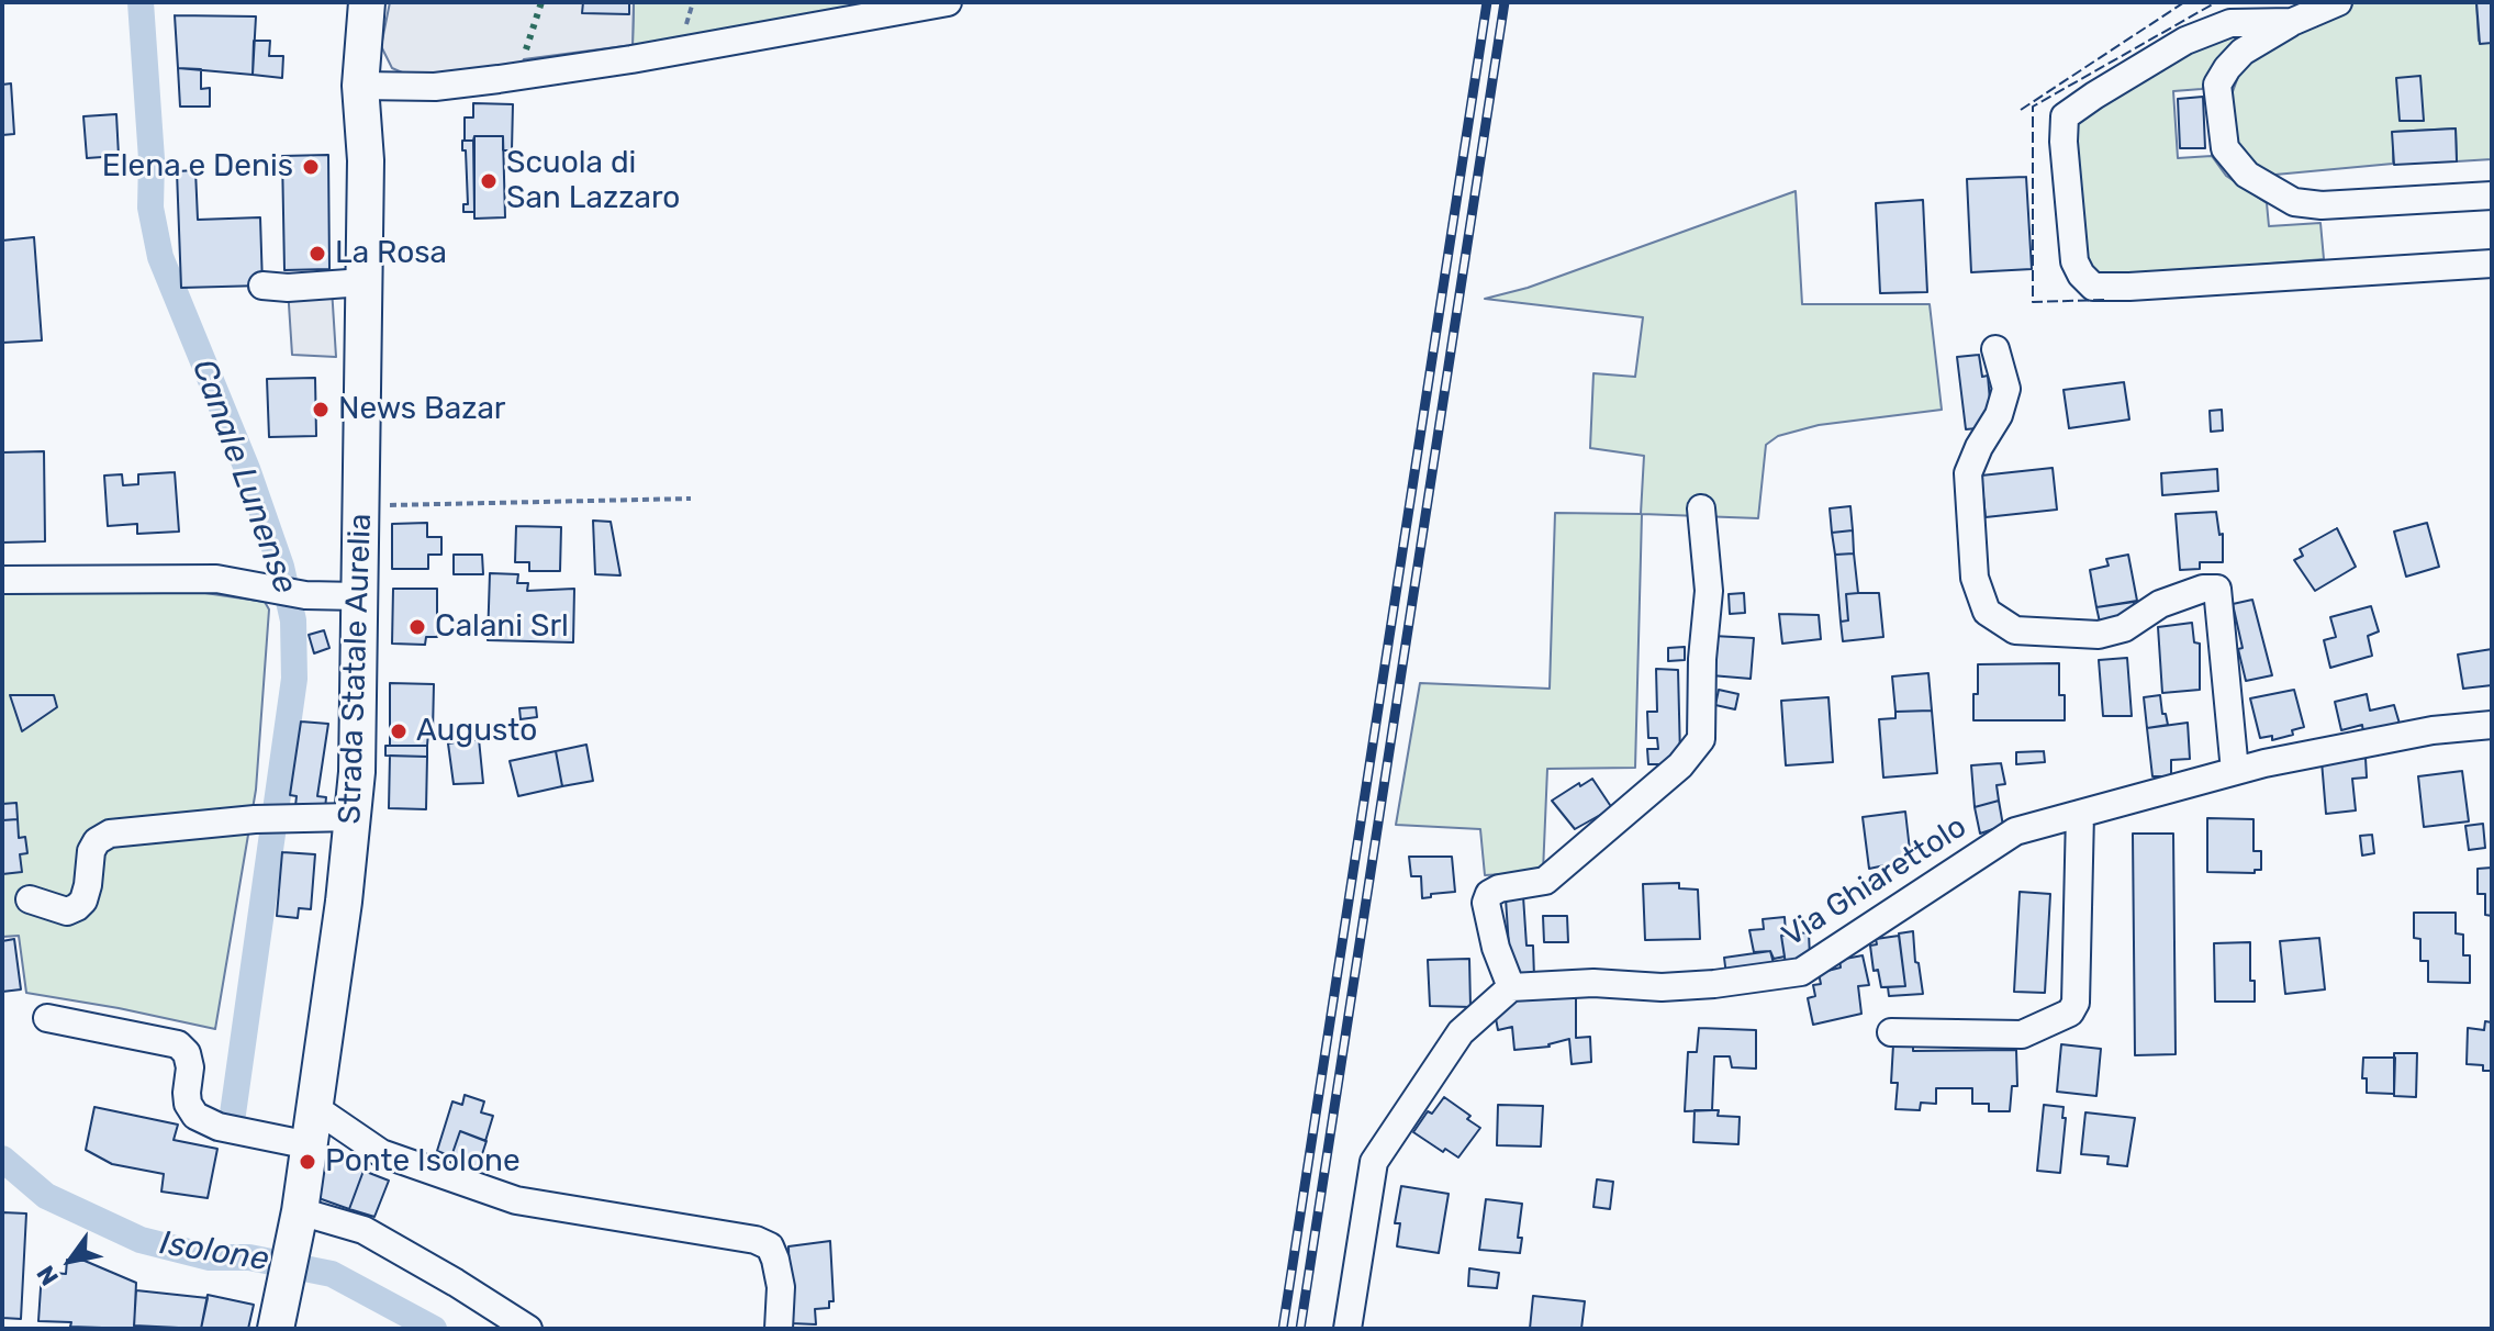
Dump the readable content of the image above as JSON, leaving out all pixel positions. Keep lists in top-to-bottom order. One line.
{"streets":{"main road":["Strada Statale Aurelia"],"street":["Via Ghiarettolo"]},"water":["Canale Lunense","Isolone"],"places":["Elena e Denis","Scuola di San Lazzaro","La Rosa","News Bazar","Calani Srl","Augusto","Ponte Isolone"],"north":"bottom left"}
